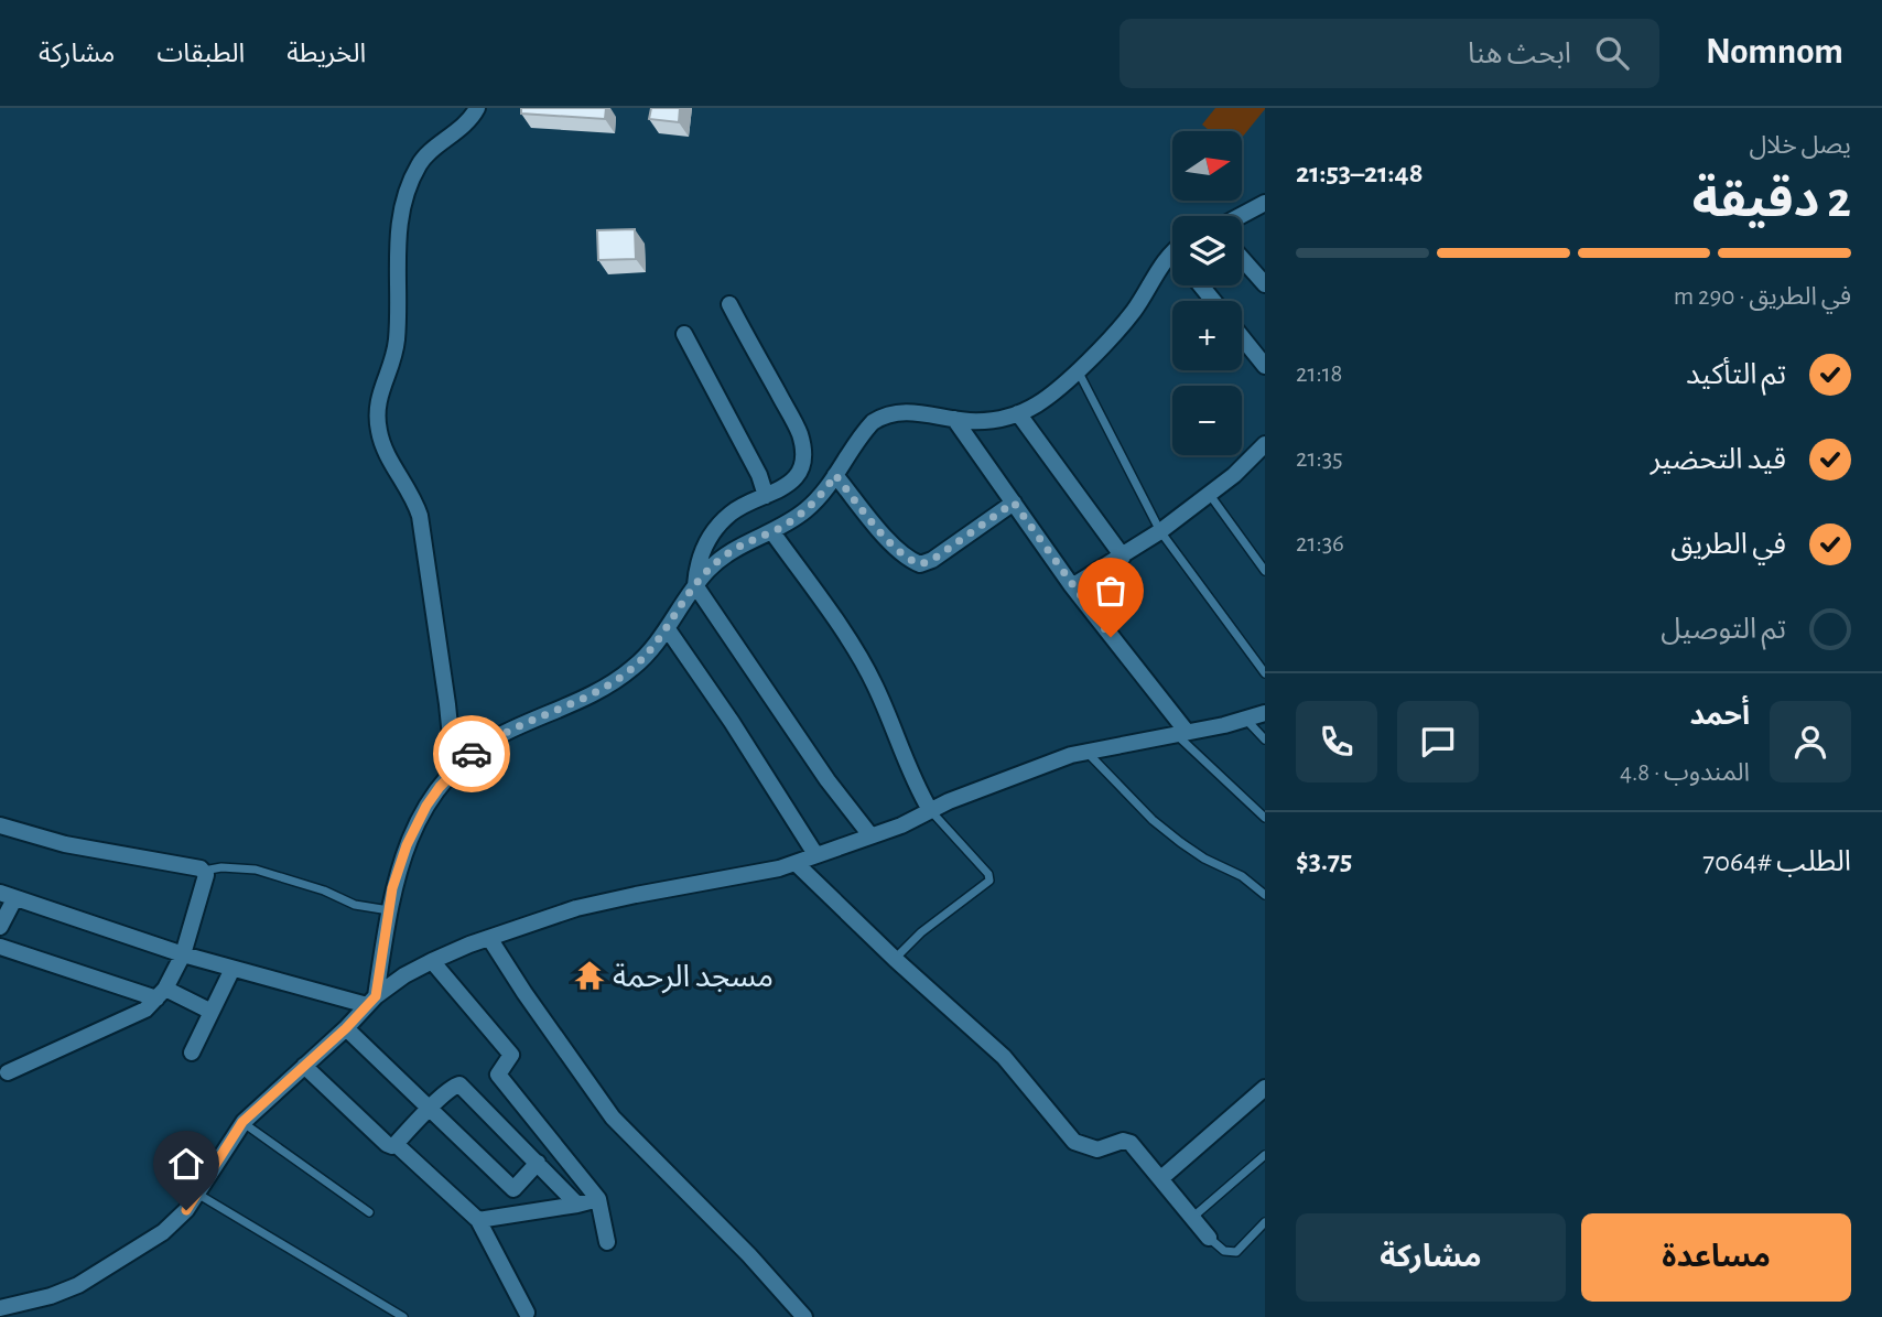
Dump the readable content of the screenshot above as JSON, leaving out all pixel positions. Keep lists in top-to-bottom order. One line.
{"places":{"temple":["مسجد الرحمة"]},"north":"right","page":{"header":"Nomnom","search":"ابحث هنا","nav":["الخريطة","الطبقات","مشاركة"],"heading":["2 دقيقة","يصل خلال","21:48–21:53"],"panel":["أحمد","المندوب · 4.8","الطلب #7064","$3.75"],"map_buttons":["+","−"],"bar":"في الطريق · 290 m","list":[["تم التأكيد","21:18"],["قيد التحضير","21:35"],["في الطريق","21:36"],"تم التوصيل"],"buttons":["مساعدة","مشاركة"]}}
